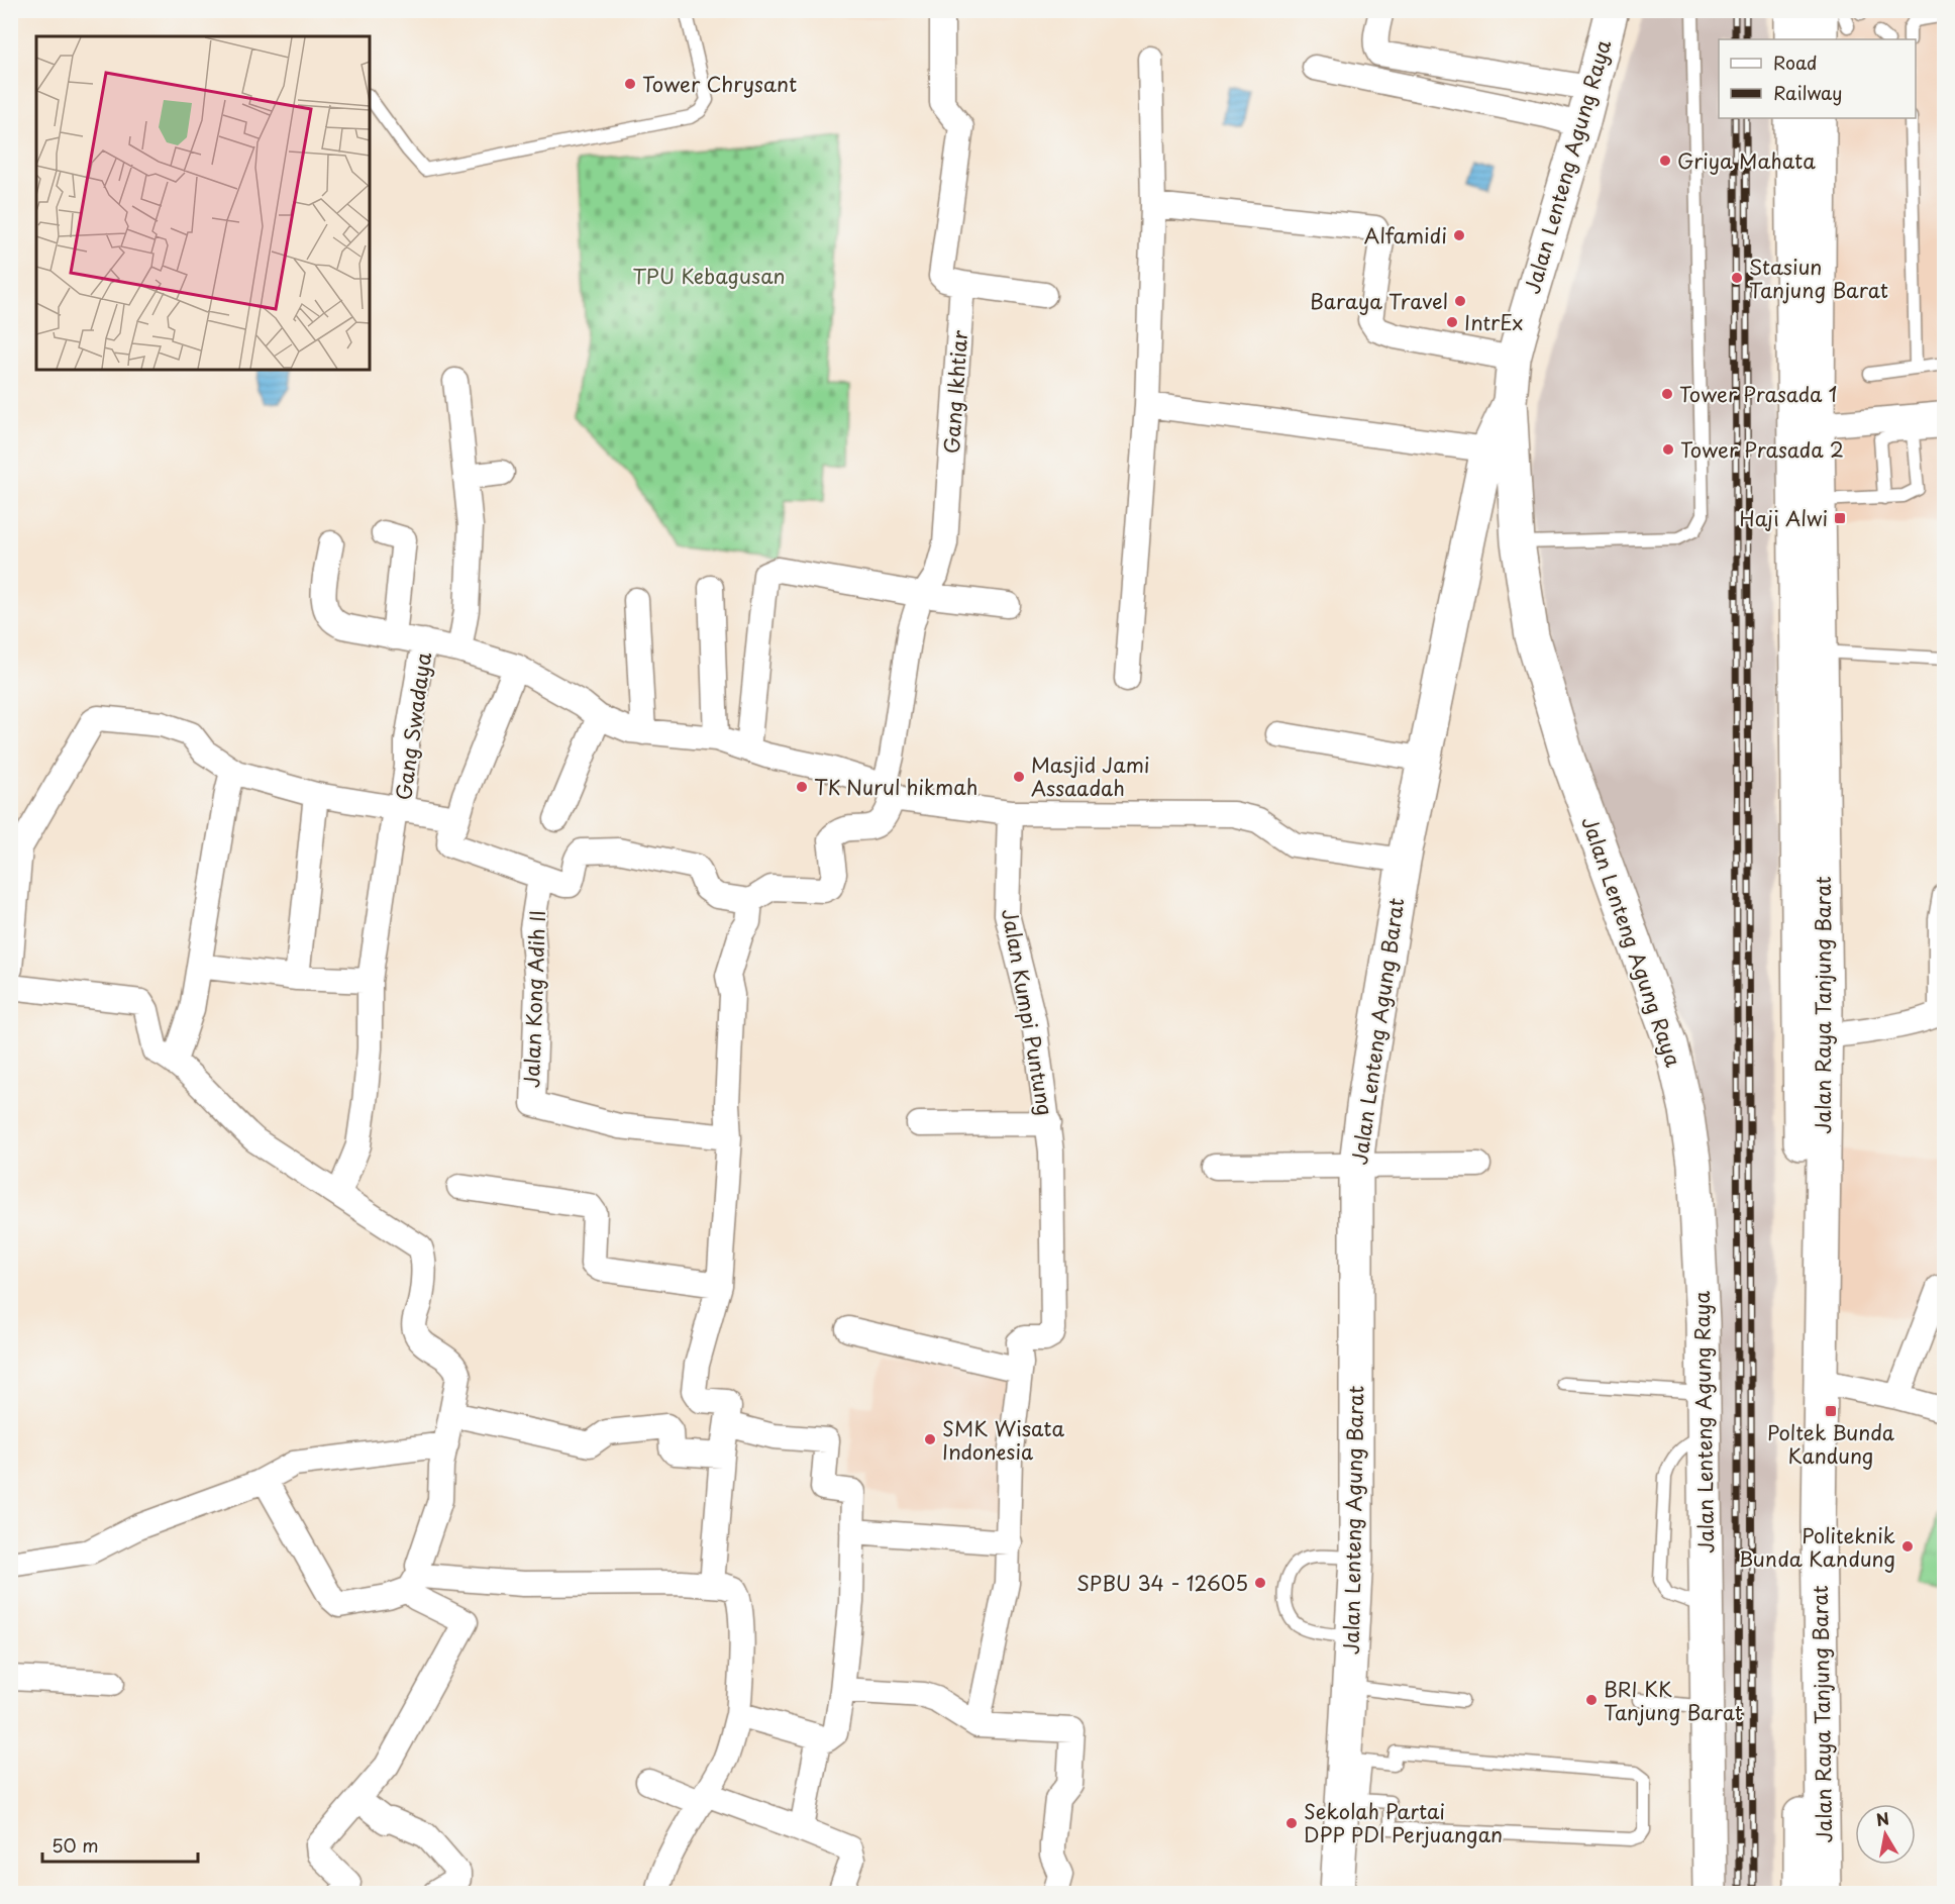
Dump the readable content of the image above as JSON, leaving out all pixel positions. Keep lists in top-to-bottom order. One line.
{"streets":{"main road":["Jalan Lenteng Agung Raya","Jalan Raya Tanjung Barat","Jalan Lenteng Agung Barat"],"street":["Gang Ikhtiar","Gang Swadaya","Jalan Kong Adih II","Jalan Kumpi Puntung"]},"crossings":[["Jalan Lenteng Agung Raya","Jalan Lenteng Agung Barat"]],"parks":["TPU Kebagusan"],"places":{"other":["Tower Chrysant","Griya Mahata","Alfamidi","Stasiun Tanjung Barat","Baraya Travel","IntrEx","Tower Prasada 1","Tower Prasada 2","Masjid Jami Assaadah","TK Nurul hikmah","SMK Wisata Indonesia","Politeknik Bunda Kandung","SPBU 34 - 12605","BRI KK Tanjung Barat","Sekolah Partai DPP PDI Perjuangan"],"transit":["Haji Alwi","Poltek Bunda Kandung"]},"legend":["Road","Railway"],"scale_bar":"50 m","north":"top"}
